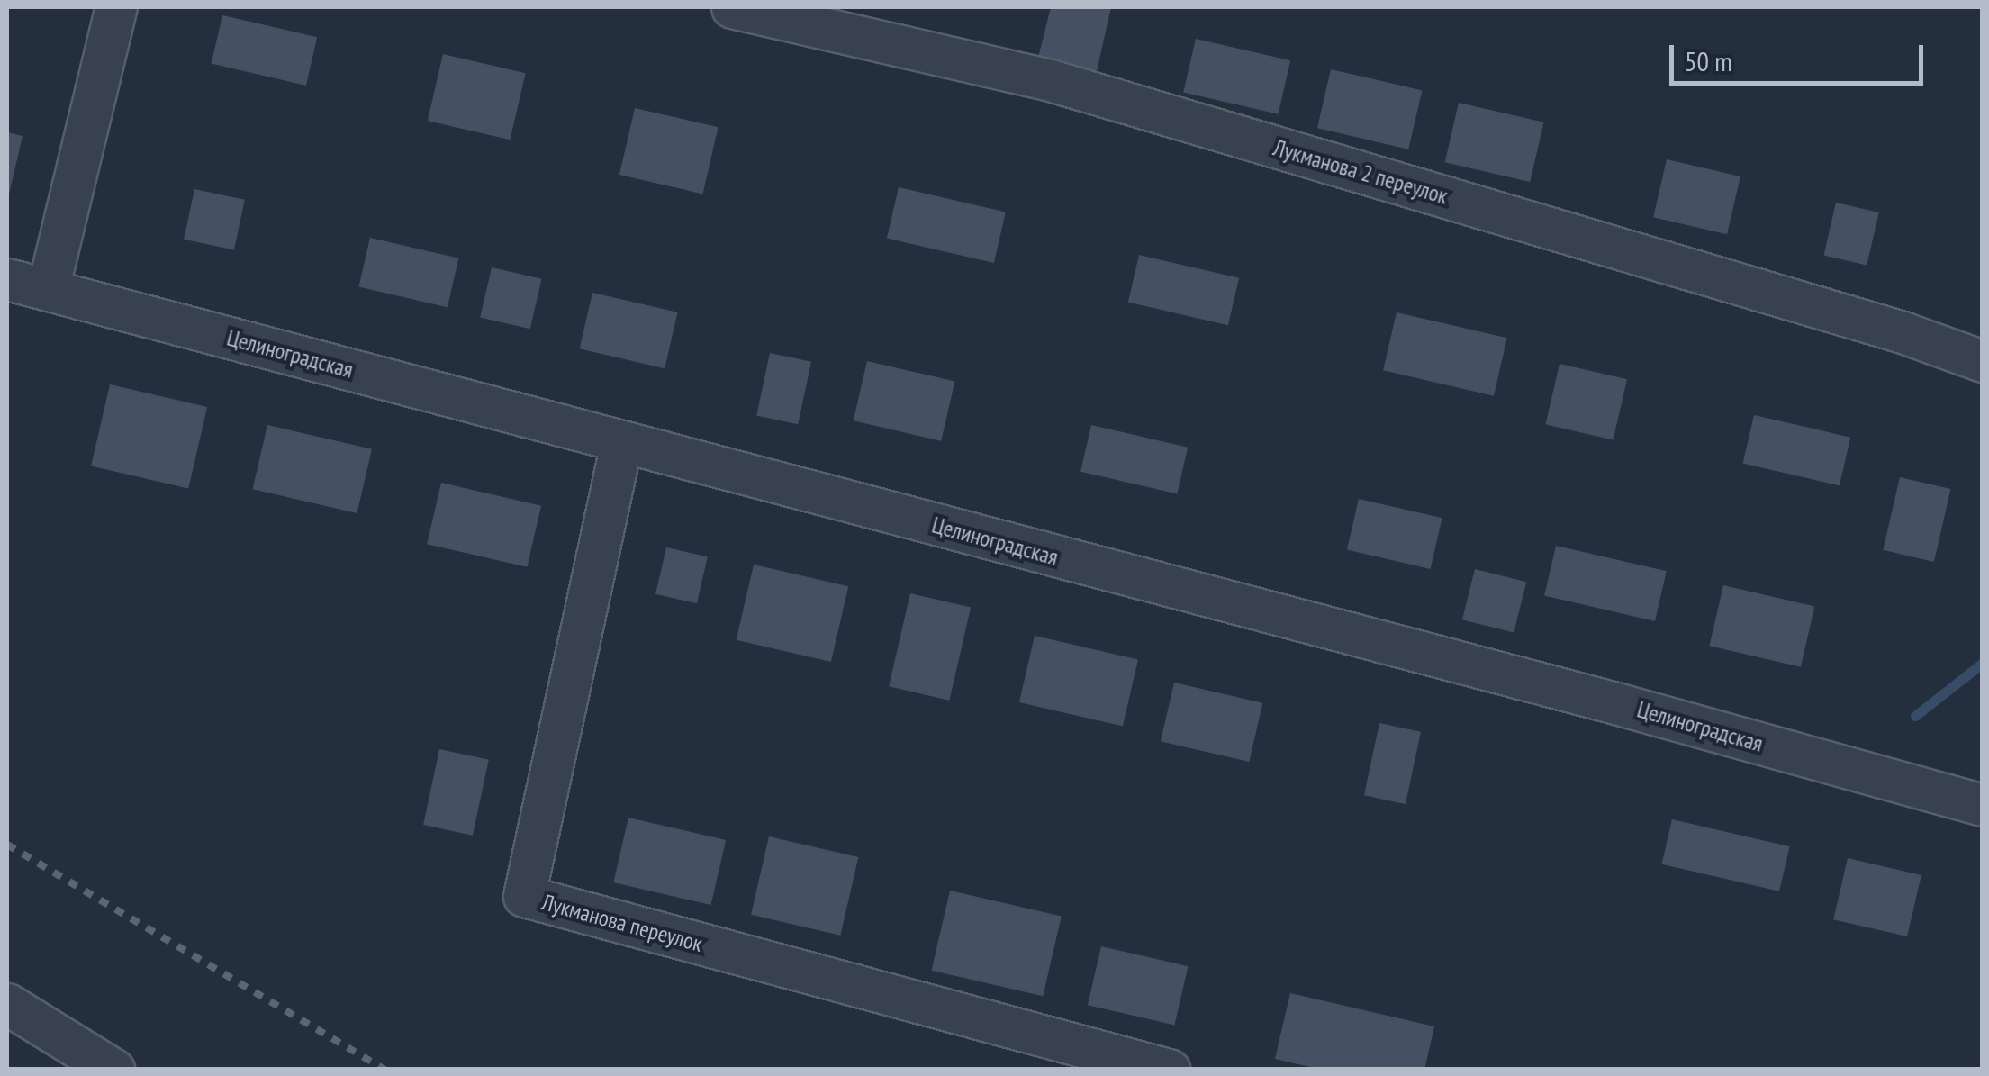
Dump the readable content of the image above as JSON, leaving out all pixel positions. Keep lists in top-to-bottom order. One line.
{"streets":{"street":["Лукманова 2 переулок","Целиноградская","Лукманова переулок"]},"crossings":[["Целиноградская","Лукманова переулок"]],"scale_bar":"50 m"}
